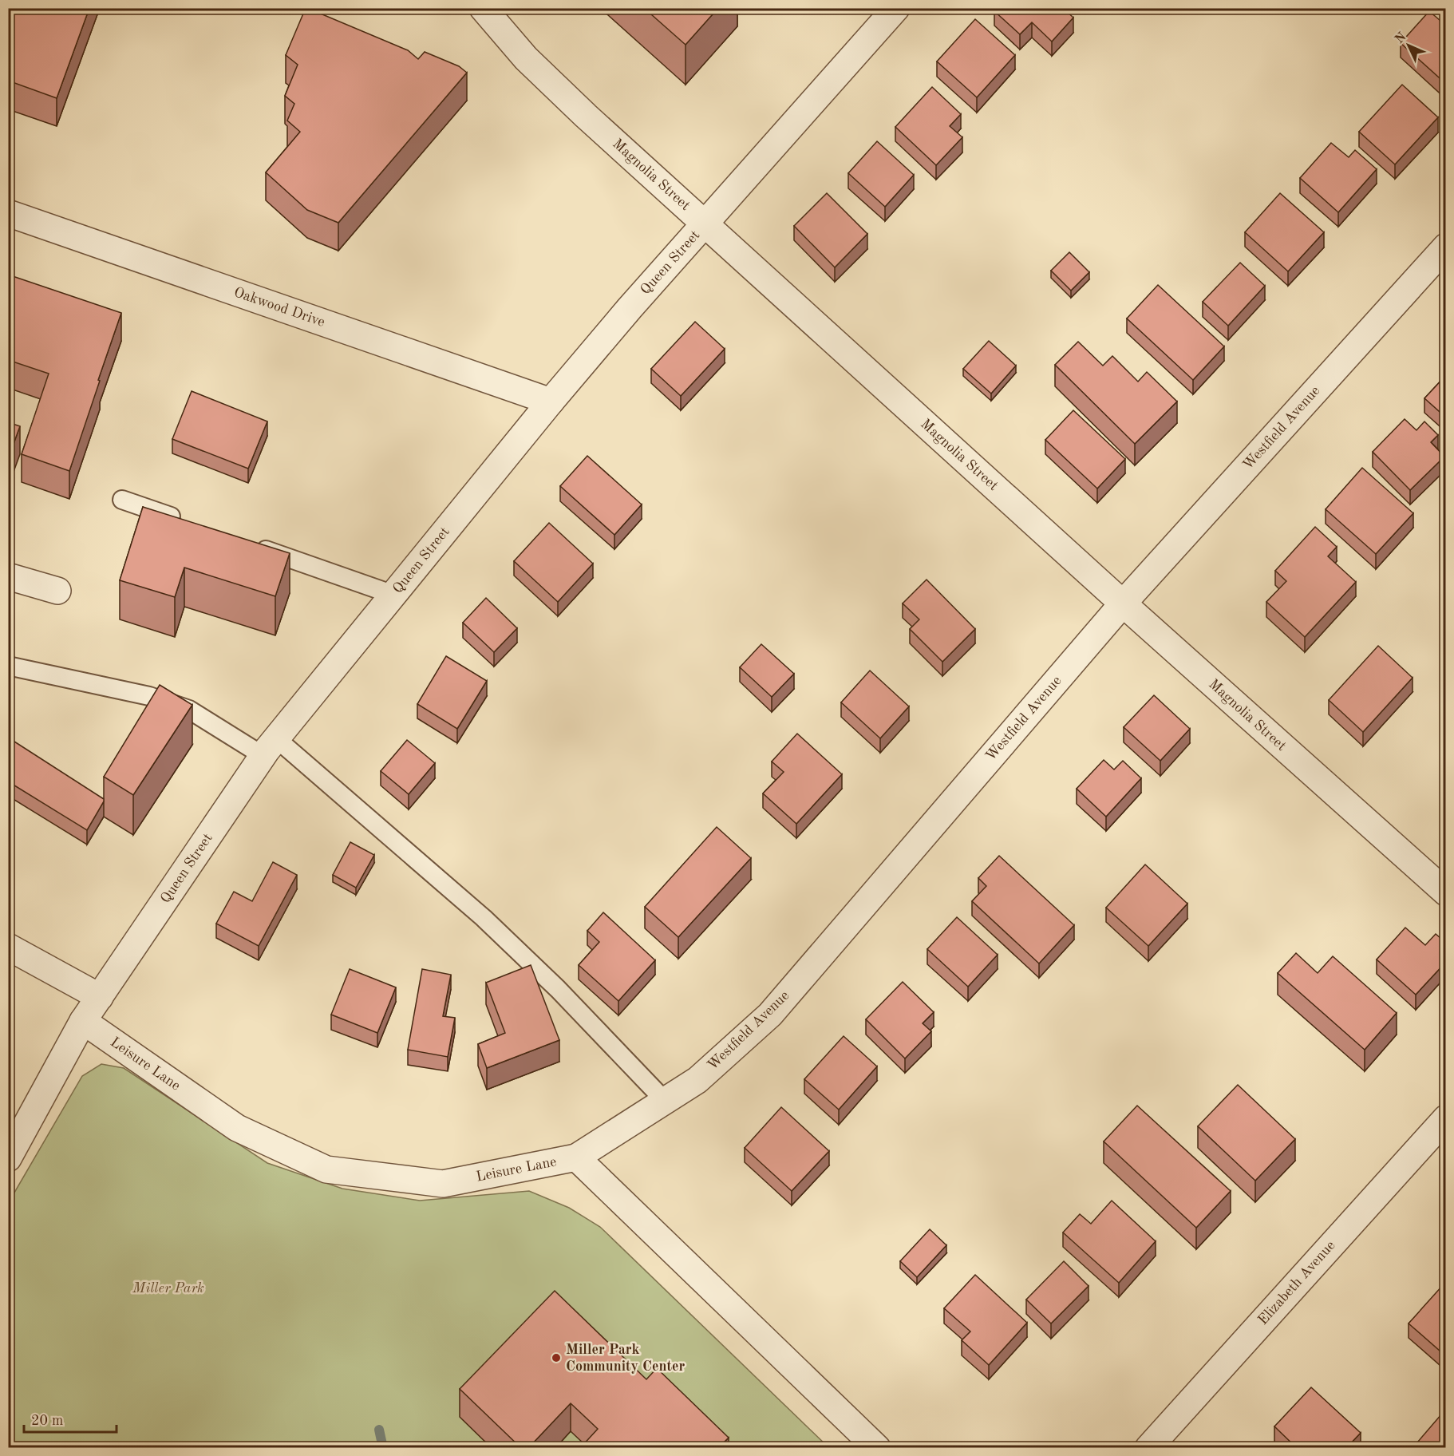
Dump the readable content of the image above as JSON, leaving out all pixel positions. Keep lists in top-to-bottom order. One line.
{"streets":{"street":["Magnolia Street","Queen Street","Oakwood Drive","Westfield Avenue","Leisure Lane","Elizabeth Avenue"]},"crossings":[["Magnolia Street","Queen Street"],["Magnolia Street","Westfield Avenue"],["Queen Street","Oakwood Drive"],["Queen Street","Leisure Lane"],["Westfield Avenue","Leisure Lane"]],"parks":["Miller Park"],"places":["Miller Park Community Center"],"scale_bar":"20 m","north":"top left"}
